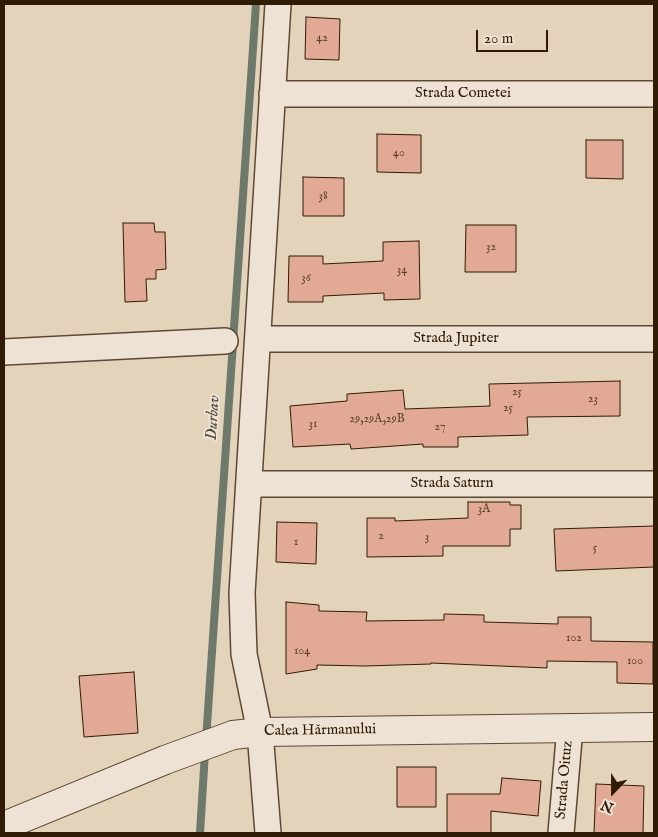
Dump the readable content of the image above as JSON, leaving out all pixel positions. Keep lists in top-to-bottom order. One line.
{"streets":{"street":["Strada Cometei","Strada Jupiter","Strada Saturn","Calea Hărmanului","Strada Oituz"]},"crossings":[["Calea Hărmanului","Strada Oituz"]],"water":["Durbav"],"house_numbers":["42","40","38","32","34","36","25","23","25","29,29A,29B","31","27","3A","2","3","1","5","102","104","100"],"scale_bar":"20 m","north":"bottom"}
